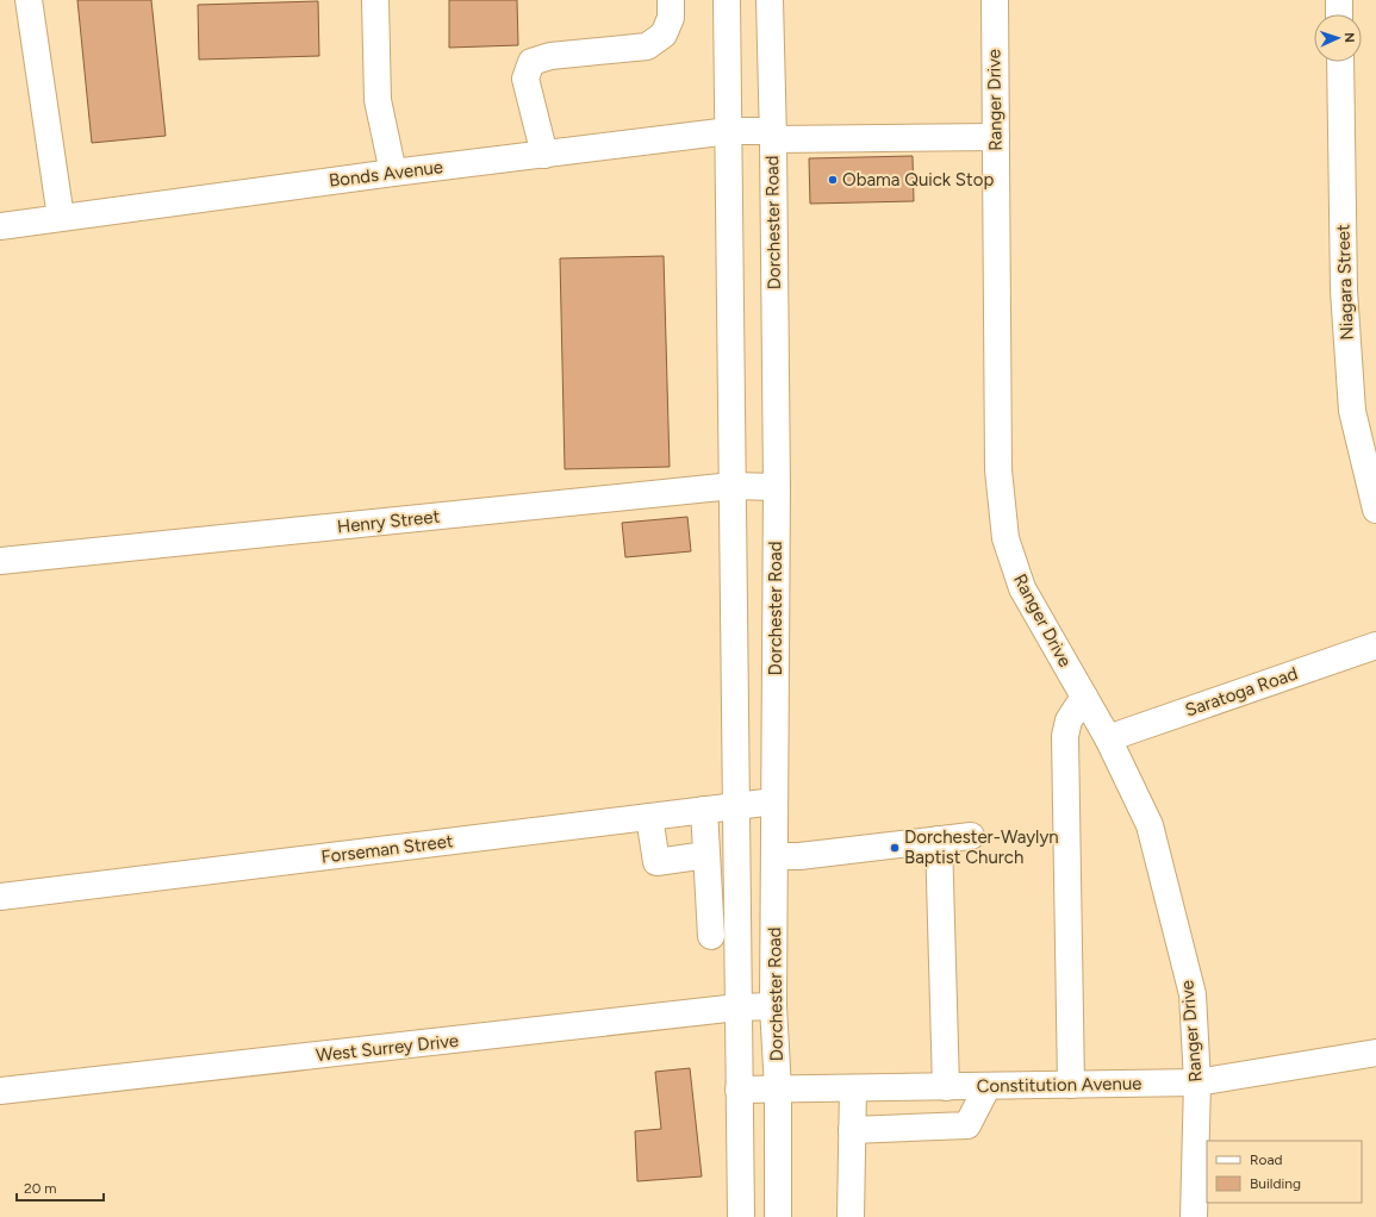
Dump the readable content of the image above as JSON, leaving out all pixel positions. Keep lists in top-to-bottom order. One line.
{"streets":{"street":["Ranger Drive","Bonds Avenue","Dorchester Road","Niagara Street","Henry Street","Saratoga Road","Forseman Street","West Surrey Drive","Constitution Avenue"]},"crossings":[["Ranger Drive","Bonds Avenue"],["Ranger Drive","Saratoga Road"],["Ranger Drive","Constitution Avenue"],["Bonds Avenue","Dorchester Road"],["Dorchester Road","Henry Street"],["Dorchester Road","Forseman Street"],["Dorchester Road","West Surrey Drive"],["Dorchester Road","Constitution Avenue"]],"places":["Obama Quick Stop","Dorchester-Waylyn Baptist Church"],"legend":["Road","Building"],"scale_bar":"20 m","north":"right"}
